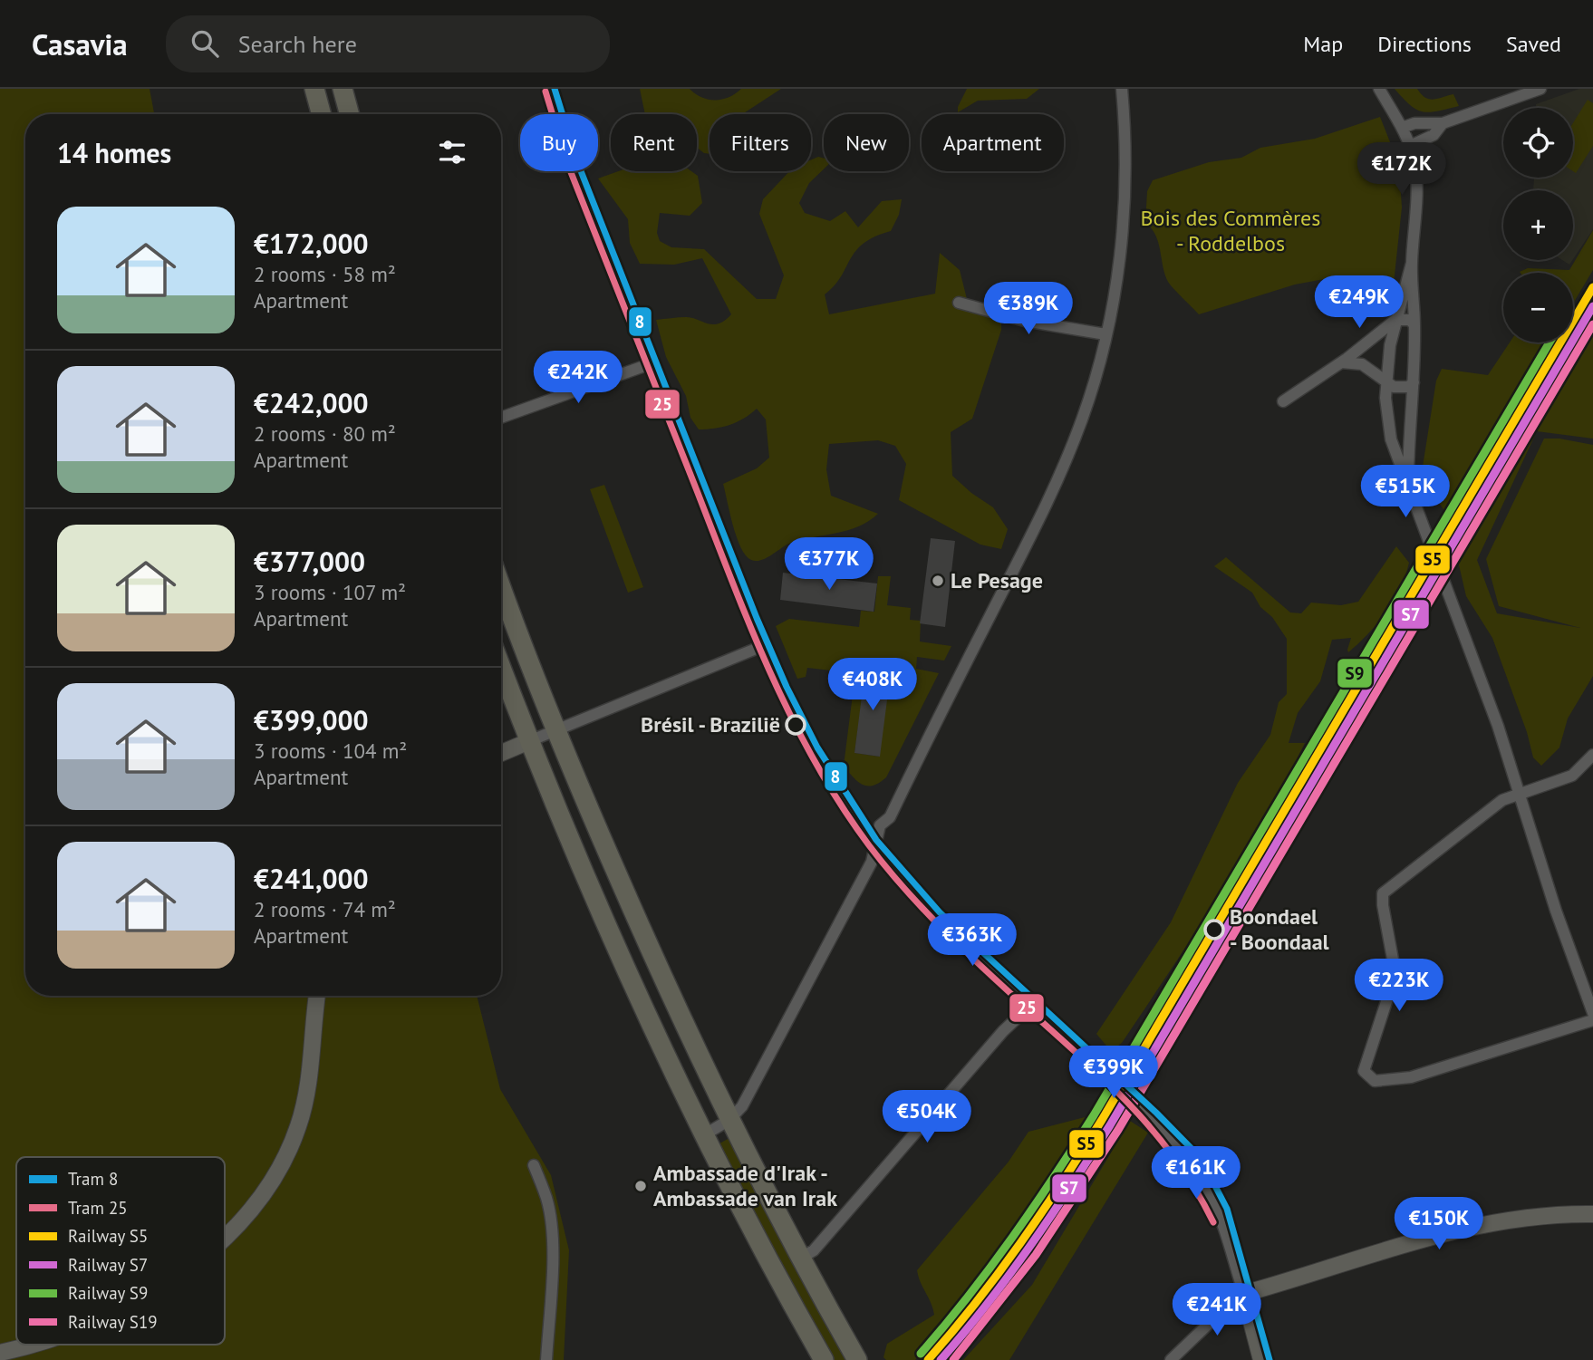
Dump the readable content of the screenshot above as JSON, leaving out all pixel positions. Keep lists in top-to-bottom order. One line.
{"parks":["Bois des Commères - Roddelbos"],"places":["Le Pesage","Brésil - Brazilië","Boondael - Boondaal","Ambassade d'Irak - Ambassade van Irak"],"lines":["tram line 8","tram line 25","rail line S5","rail line S7","rail line S19","rail line S9"],"legend":["Tram 8","Tram 25","Railway S5","Railway S7","Railway S9","Railway S19"],"page":{"header":"Casavia","search":"Search here","nav":["Map","Directions","Saved"],"map_buttons":["+","−"],"chip":["Buy","Rent","Filters","New","Apartment"],"heading":"14 homes","price":["€172K","€249K","€389K","€242K","€515K","€377K","€408K","€363K","€223K","€399K","€504K","€161K","€150K","€241K"],"list":[{"name":"€172,000","note":"2 rooms · 58 m² · Apartment"},{"name":"€242,000","note":"2 rooms · 80 m² · Apartment"},{"name":"€377,000","note":"3 rooms · 107 m² · Apartment"},{"name":"€399,000","note":"3 rooms · 104 m² · Apartment"},{"name":"€241,000","note":"2 rooms · 74 m² · Apartment"}]}}
